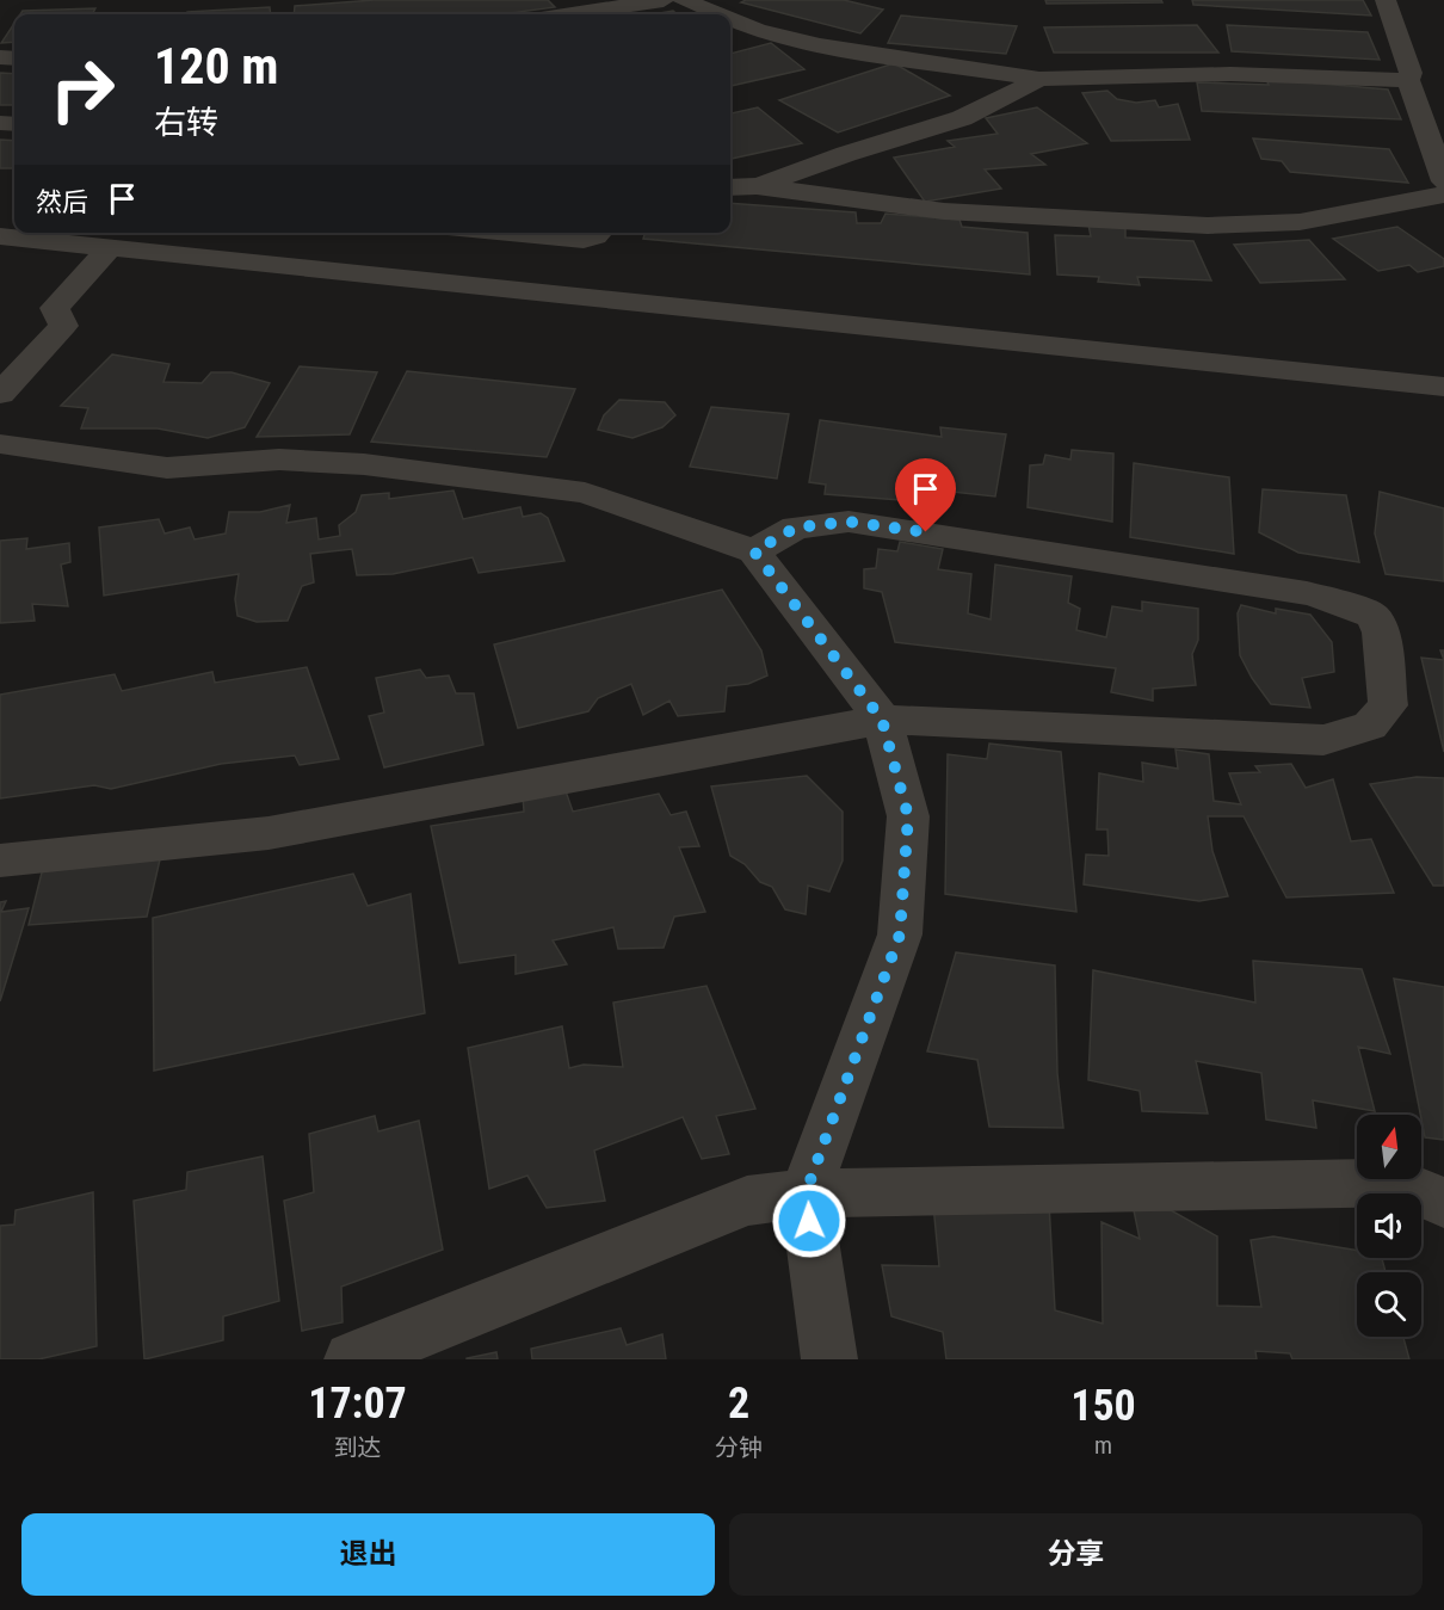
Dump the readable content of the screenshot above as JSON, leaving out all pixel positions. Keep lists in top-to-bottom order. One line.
{"north":"top","page":{"turn":["120 m","右转"],"then":"然后","eta":["17:07","到达","2","分钟","150","m"],"buttons":["退出","分享"]}}
